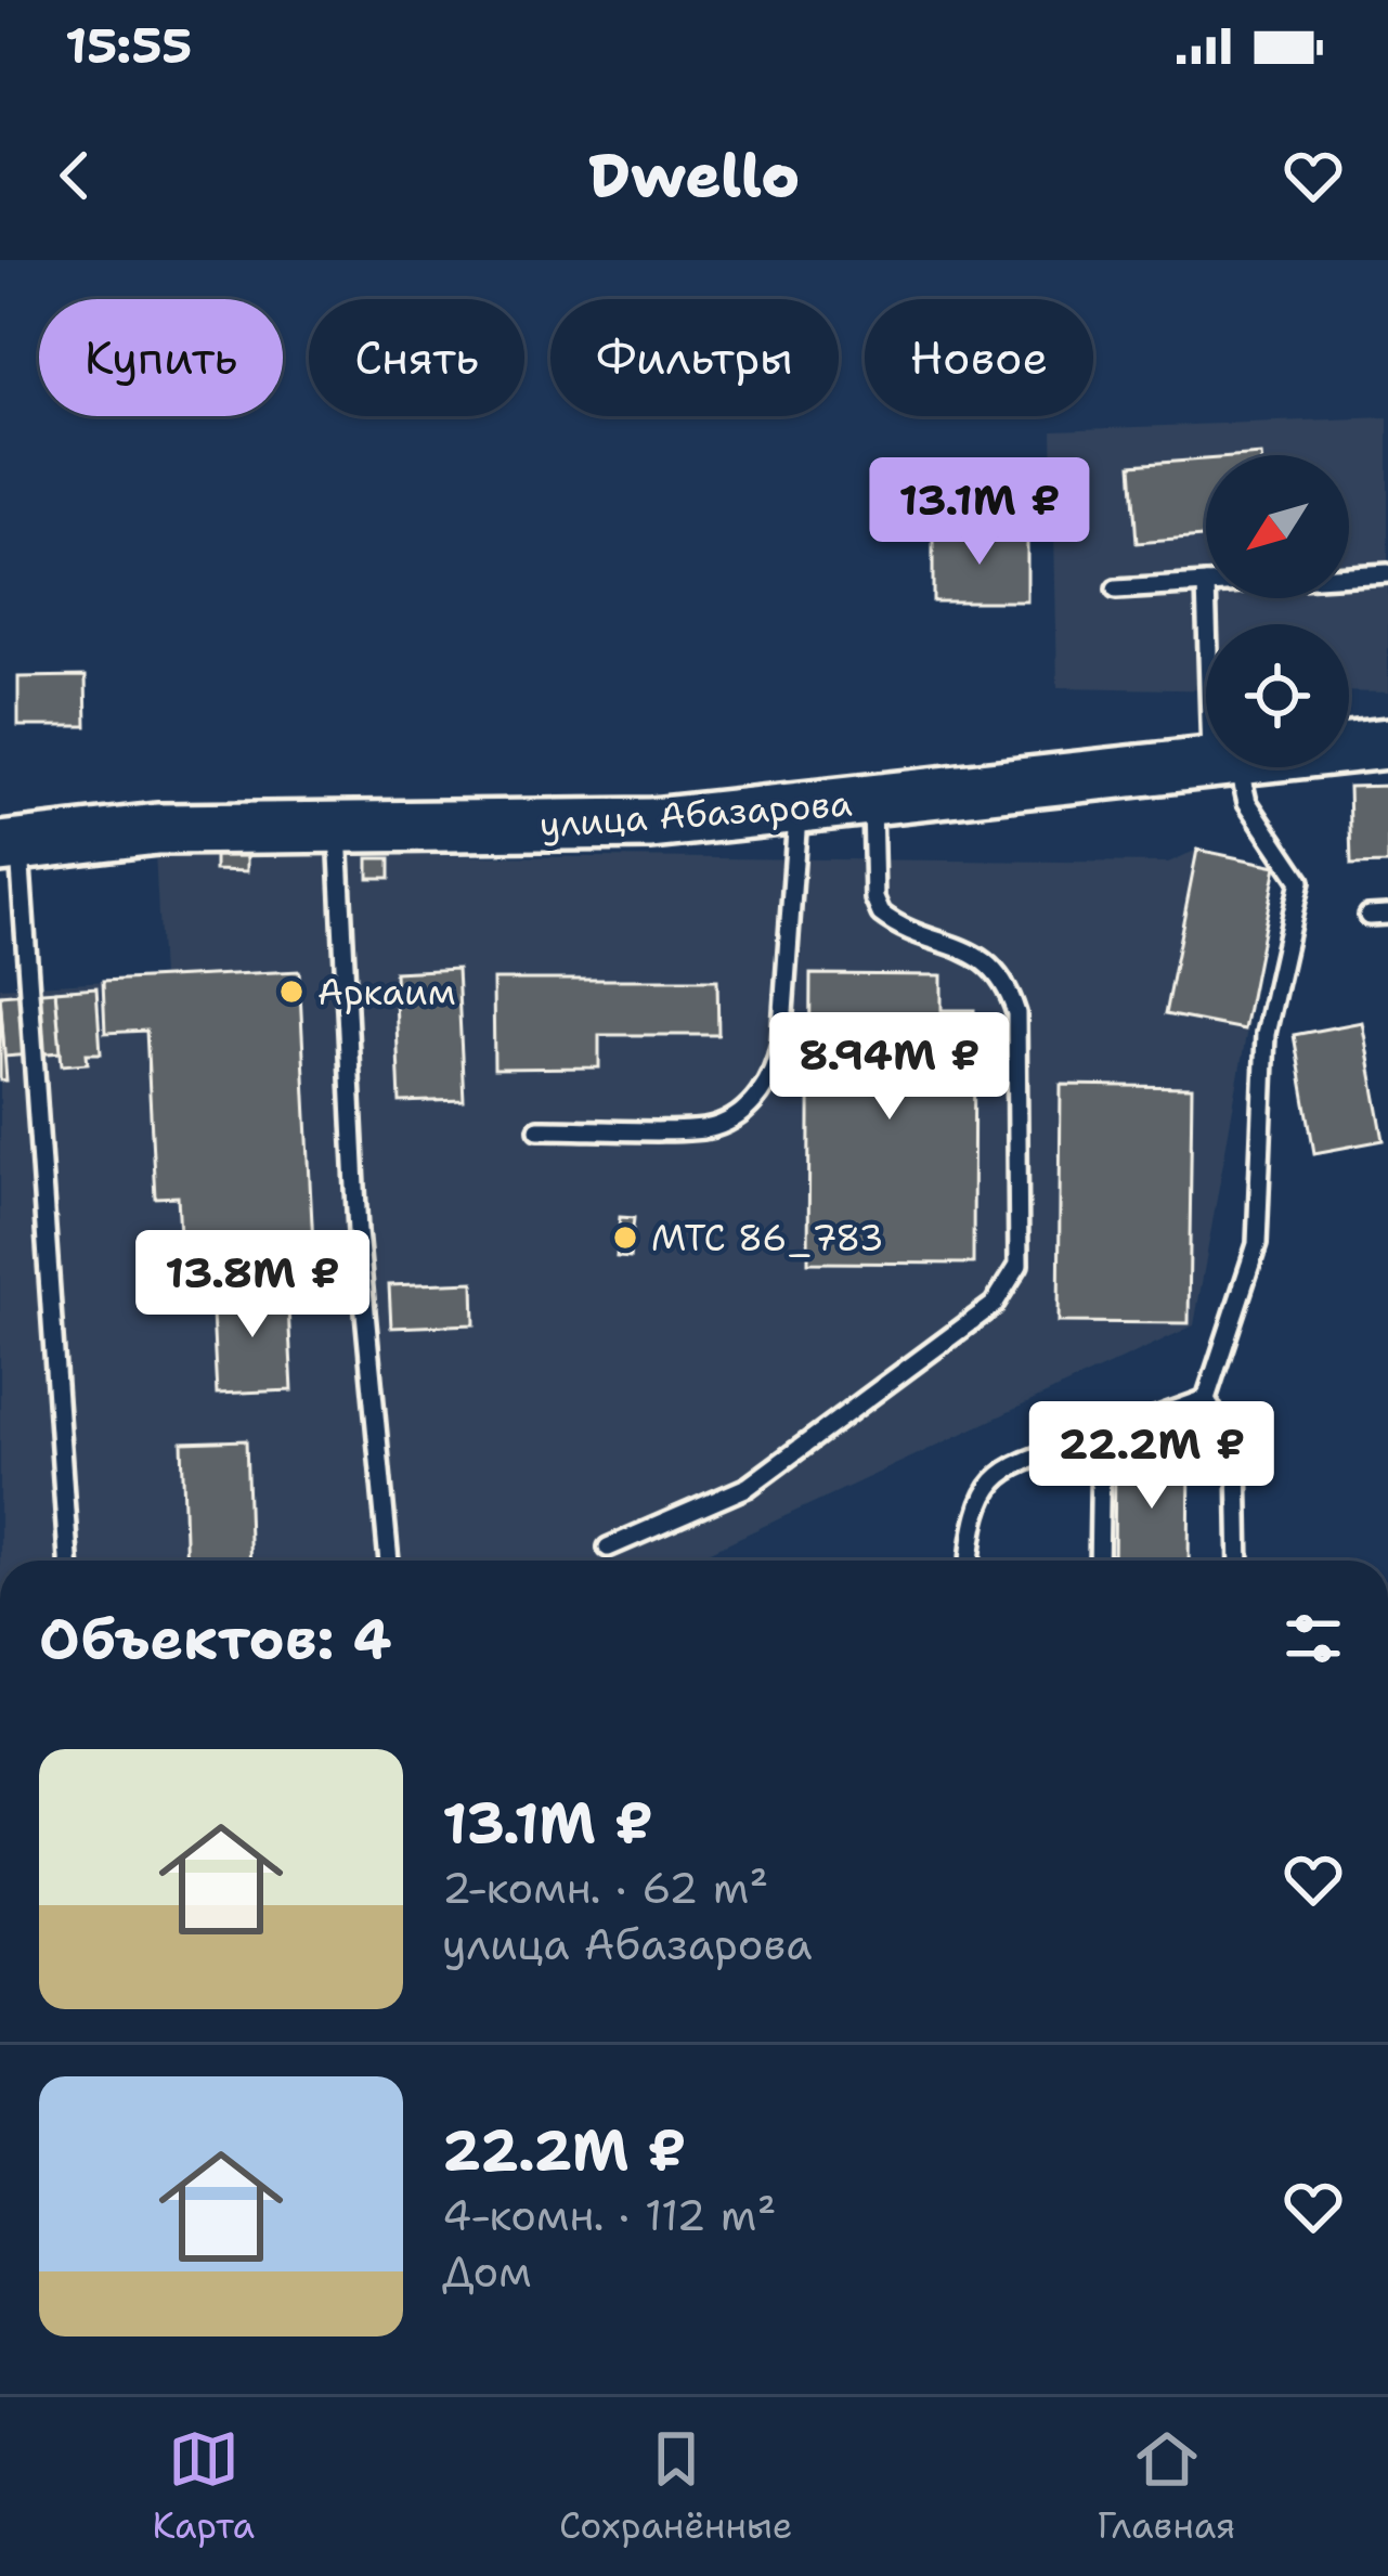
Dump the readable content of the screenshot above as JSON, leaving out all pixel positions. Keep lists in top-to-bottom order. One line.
{"streets":{"street":["улица Абазарова"]},"places":["Аркаим","МТС 86_783"],"north":"bottom left","page":{"status":"15:55","header":"Dwello","chip":["Купить","Снять","Фильтры","Новое"],"price":["13.1M ₽","8.94M ₽","13.8M ₽","22.2M ₽"],"heading":"Объектов: 4","list":[{"name":"13.1M ₽","note":"2-комн. · 62 m² · улица Абазарова"},{"name":"22.2M ₽","note":"4-комн. · 112 m² · Дом"}],"tabs":["Карта","Сохранённые","Главная"]}}
